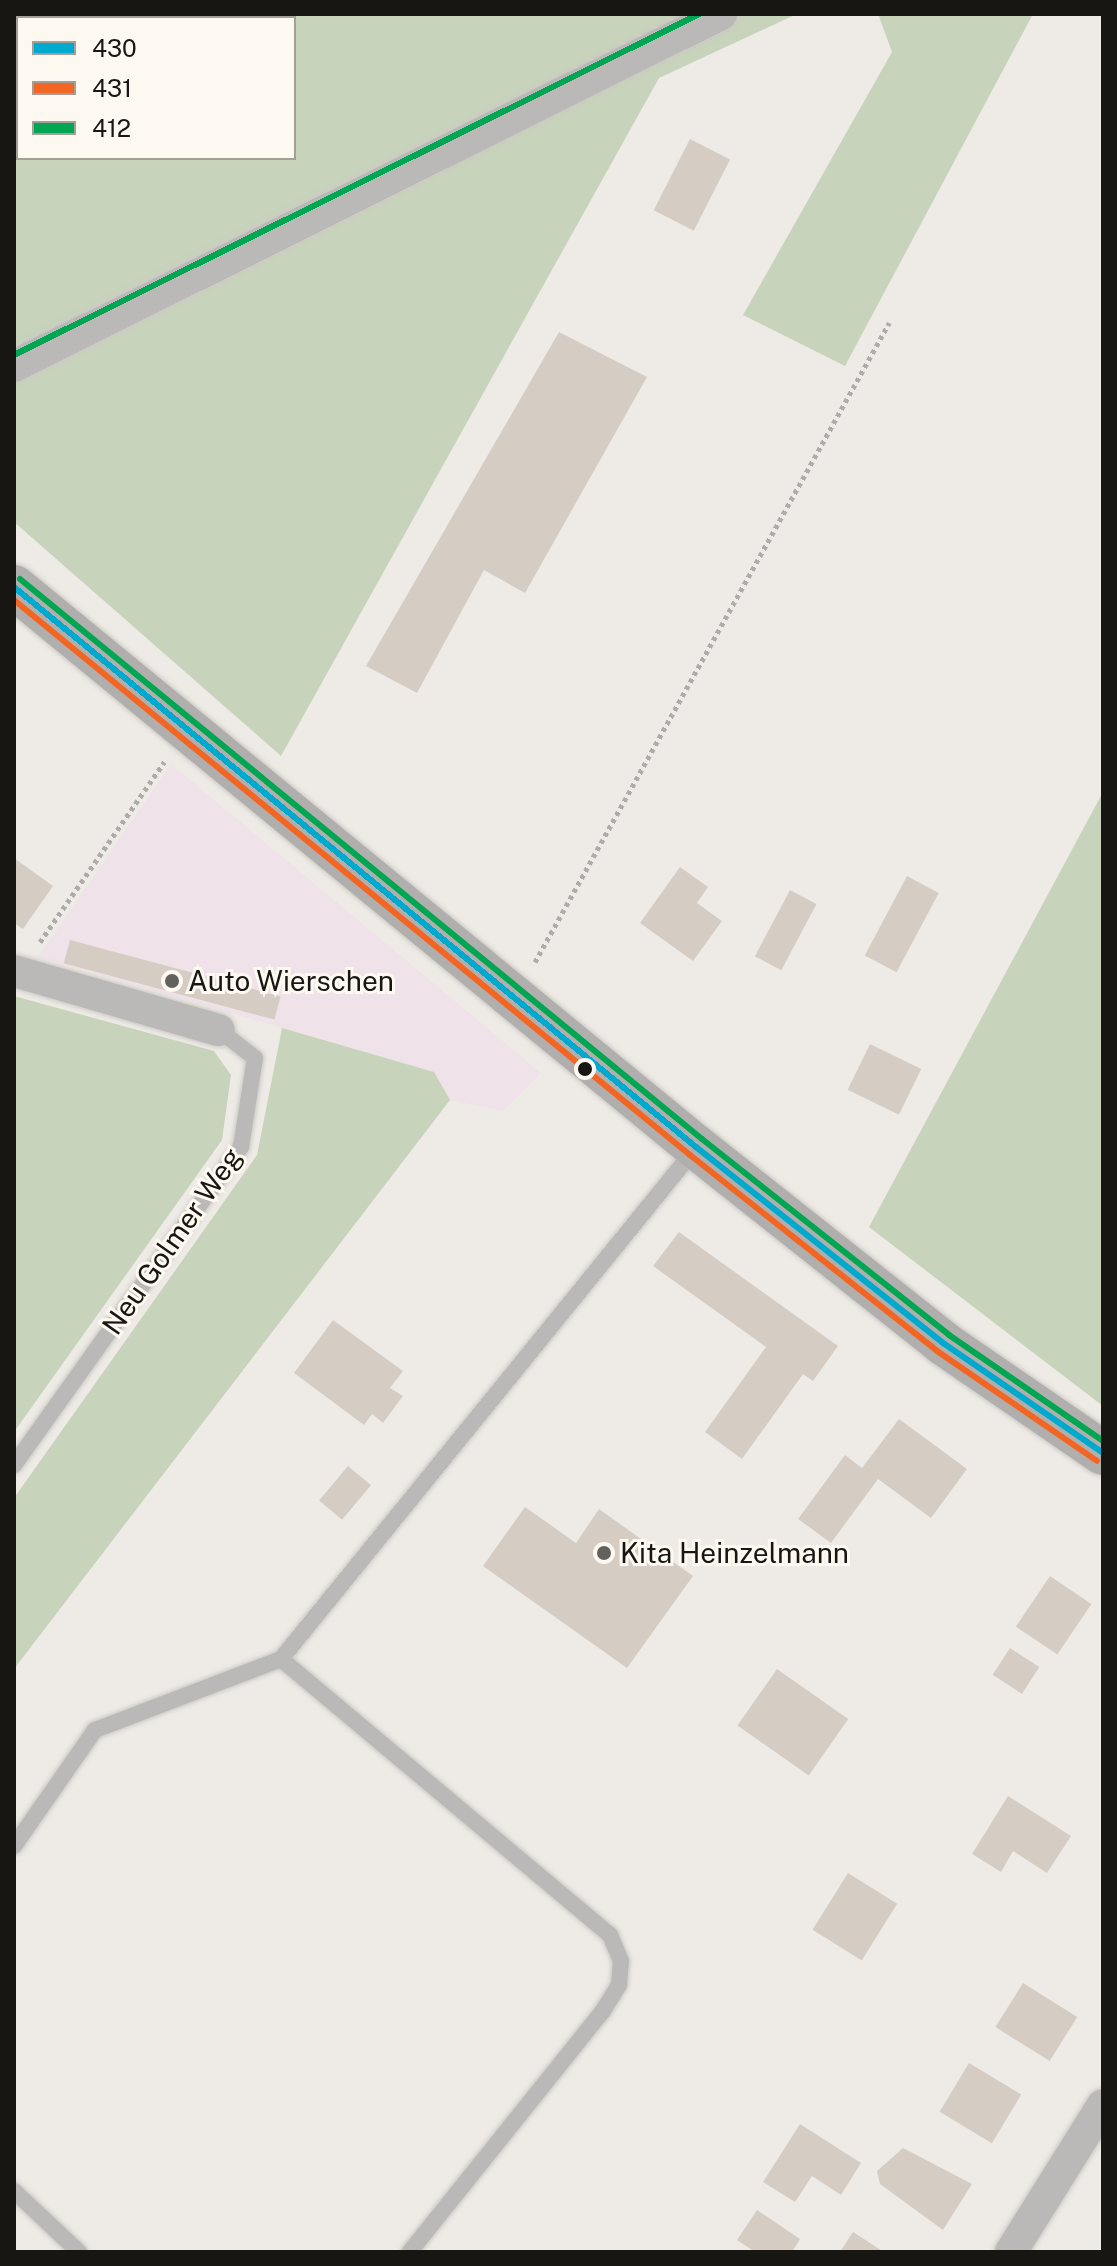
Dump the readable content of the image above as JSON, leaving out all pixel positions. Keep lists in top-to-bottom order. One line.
{"streets":{"street":["Neu Golmer Weg"]},"places":["Auto Wierschen","Kita Heinzelmann"],"lines":["transit line 412","transit line 430","transit line 431"],"legend":["430","431","412"]}
